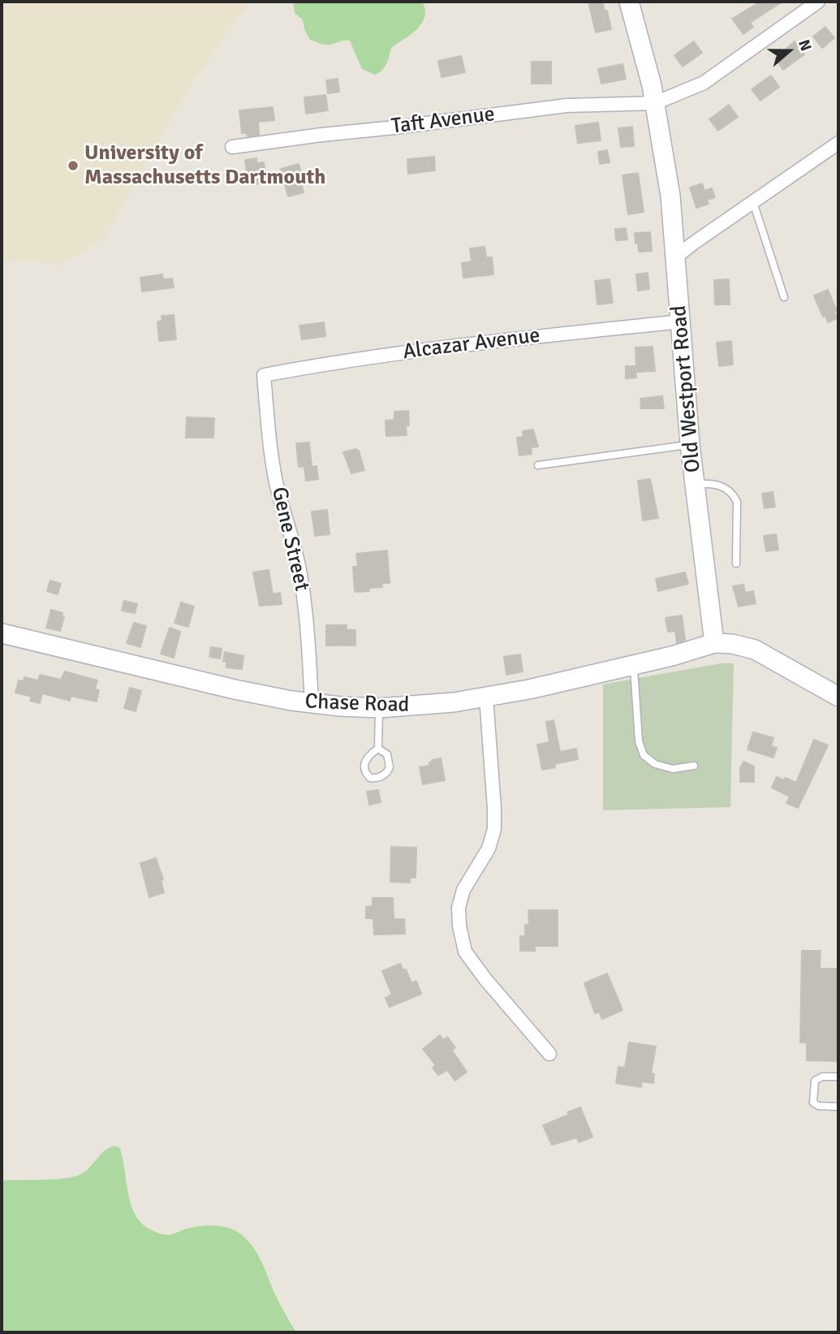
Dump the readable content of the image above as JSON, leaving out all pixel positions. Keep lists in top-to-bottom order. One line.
{"streets":{"main road":["Old Westport Road","Chase Road"],"street":["Taft Avenue","Alcazar Avenue","Gene Street"]},"crossings":[["Taft Avenue","Old Westport Road"],["Alcazar Avenue","Old Westport Road"],["Alcazar Avenue","Gene Street"],["Old Westport Road","Chase Road"],["Gene Street","Chase Road"]],"places":["University of Massachusetts Dartmouth"],"north":"right"}
